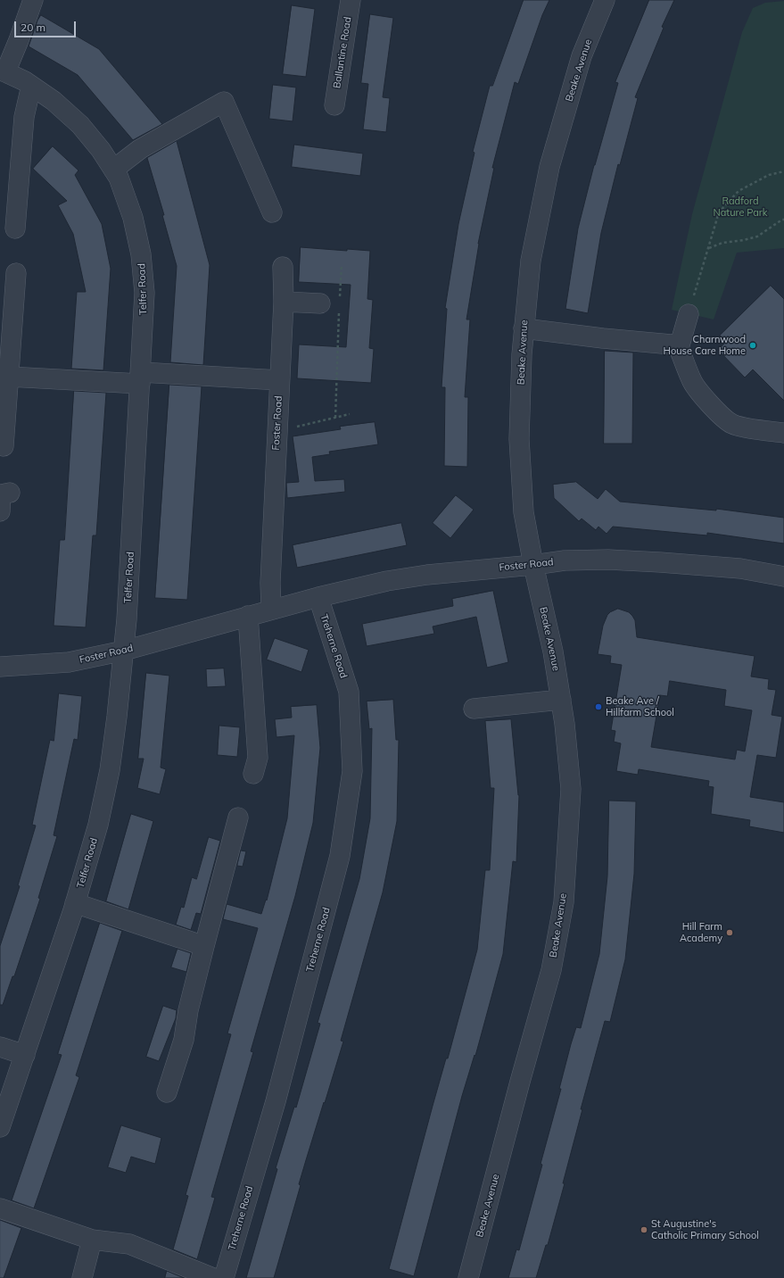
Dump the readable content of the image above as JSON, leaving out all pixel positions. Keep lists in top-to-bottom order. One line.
{"streets":{"street":["Ballantine Road","Beake Avenue","Telfer Road","Foster Road","Treherne Road"]},"crossings":[["Beake Avenue","Foster Road"],["Telfer Road","Foster Road"],["Foster Road","Treherne Road"]],"parks":["Radford Nature Park"],"places":["Charnwood House Care Home","Beake Ave / Hillfarm School","Hill Farm Academy","St Augustine's Catholic Primary School"],"scale_bar":"20 m"}
